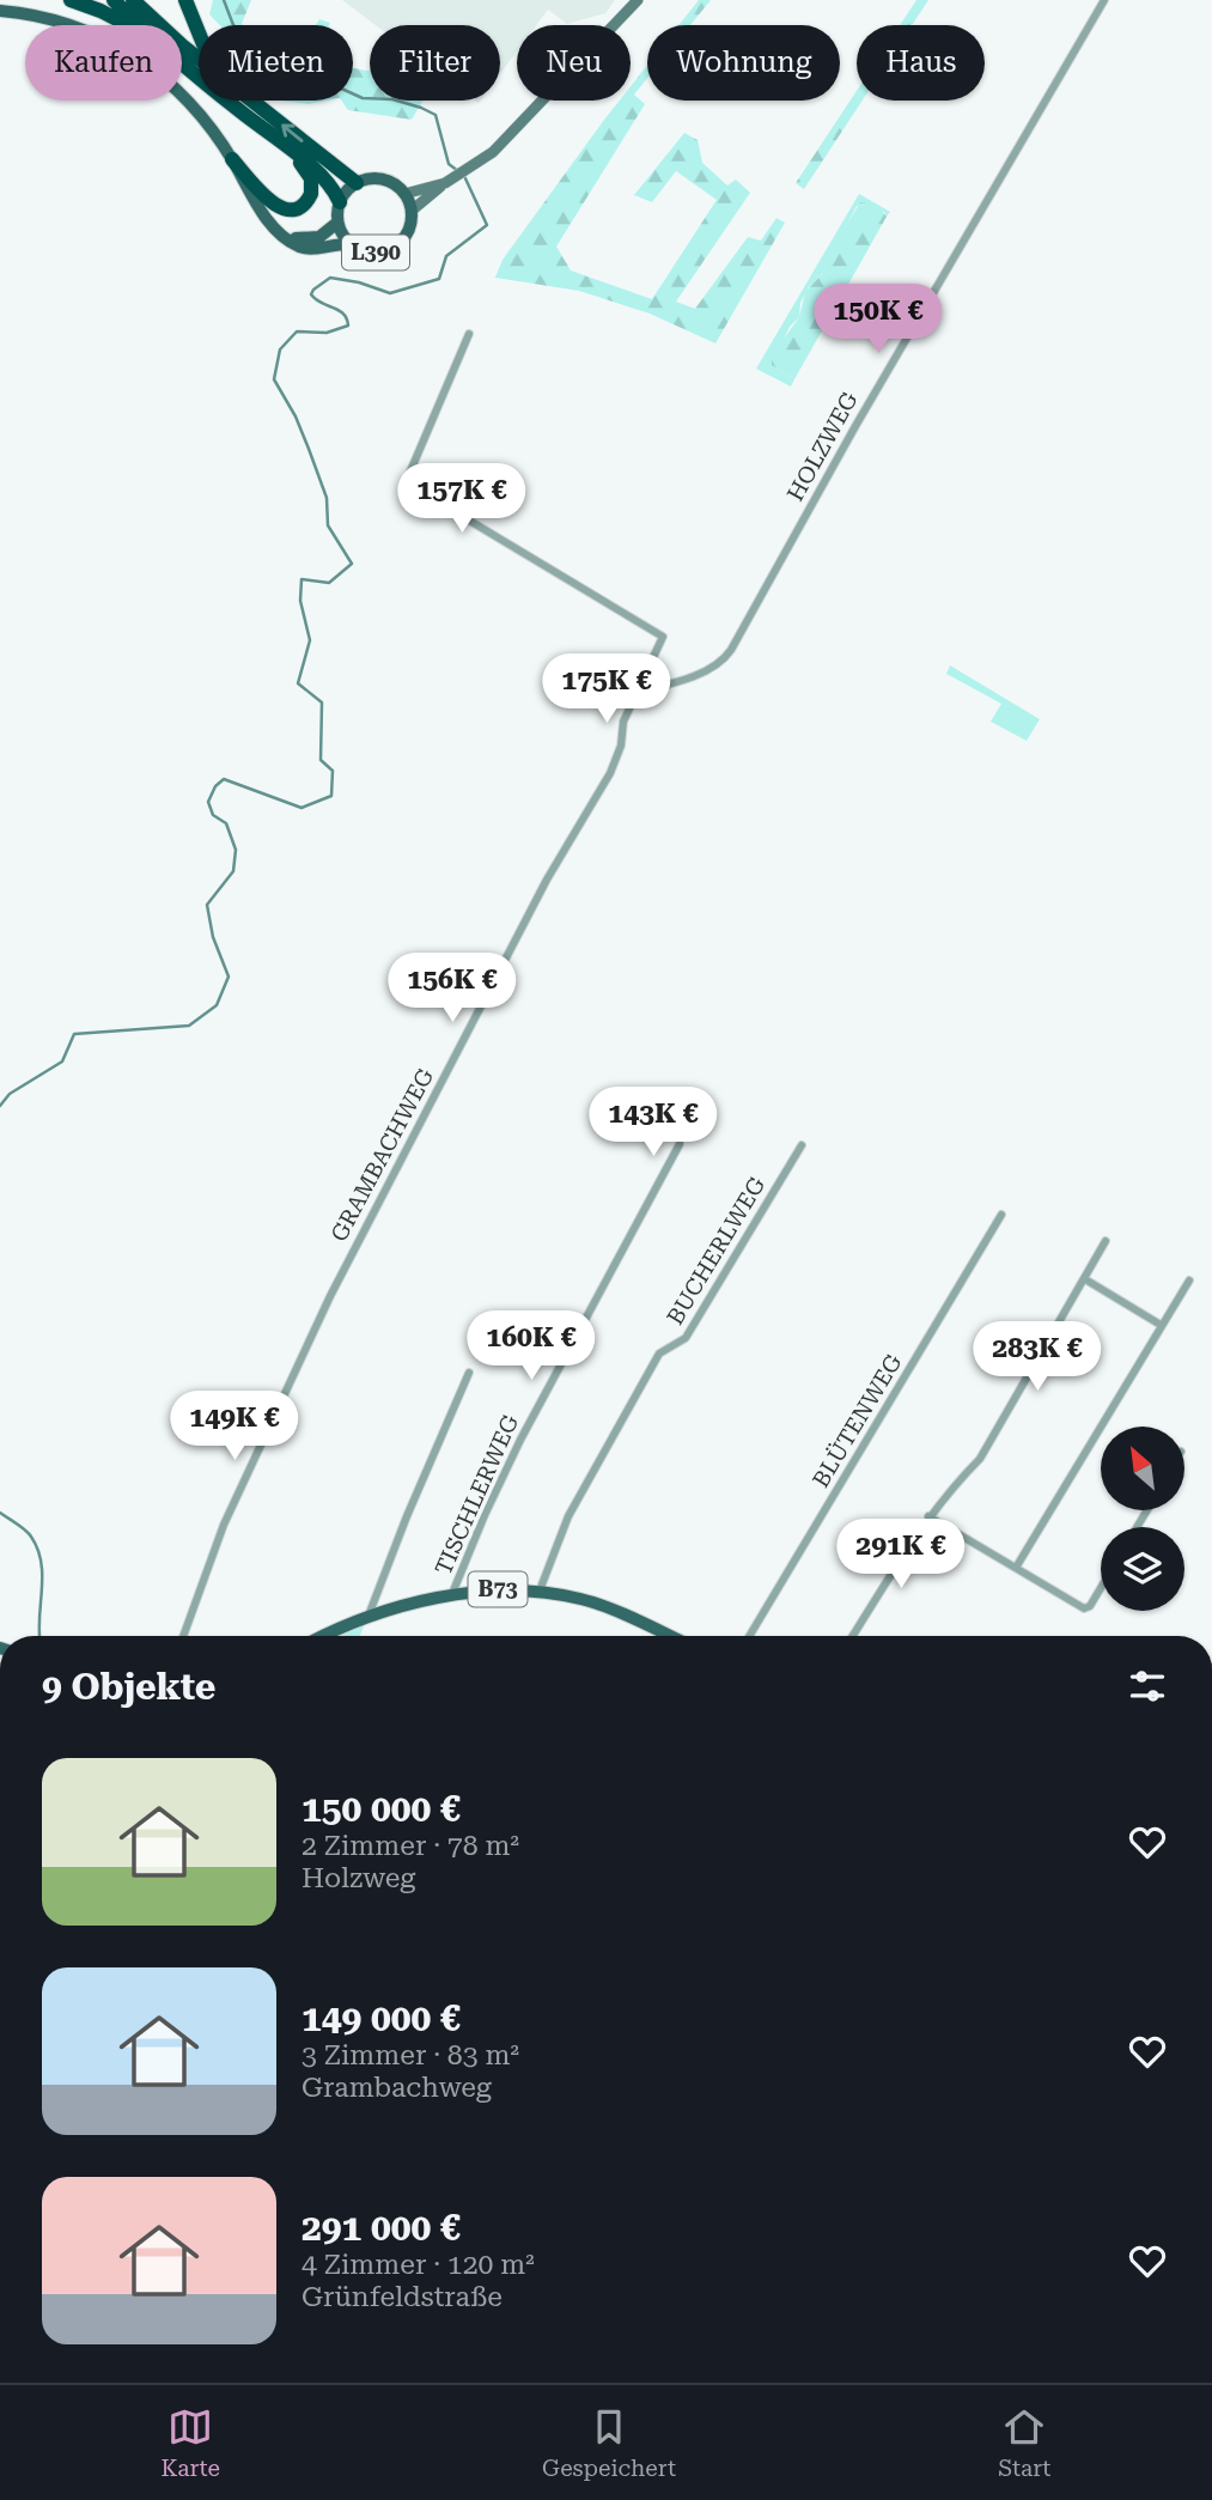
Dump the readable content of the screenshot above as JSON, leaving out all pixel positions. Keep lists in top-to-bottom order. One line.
{"streets":{"main road":["L390","B73"],"street":["HOLZWEG","GRAMBACHWEG","BUCHERLWEG","BLÜTENWEG","TISCHLERWEG"]},"crossings":[["HOLZWEG","GRAMBACHWEG"],["BUCHERLWEG","B73"],["TISCHLERWEG","B73"]],"north":"top left","page":{"chip":["Kaufen","Mieten","Filter","Neu","Wohnung","Haus"],"price":["150K €","157K €","175K €","156K €","143K €","160K €","283K €","149K €","291K €"],"heading":"9 Objekte","list":[{"name":"150 000 €","note":"2 Zimmer · 78 m² · Holzweg"},{"name":"149 000 €","note":"3 Zimmer · 83 m² · Grambachweg"},{"name":"291 000 €","note":"4 Zimmer · 120 m² · Grünfeldstraße"}],"tabs":["Karte","Gespeichert","Start"]}}
